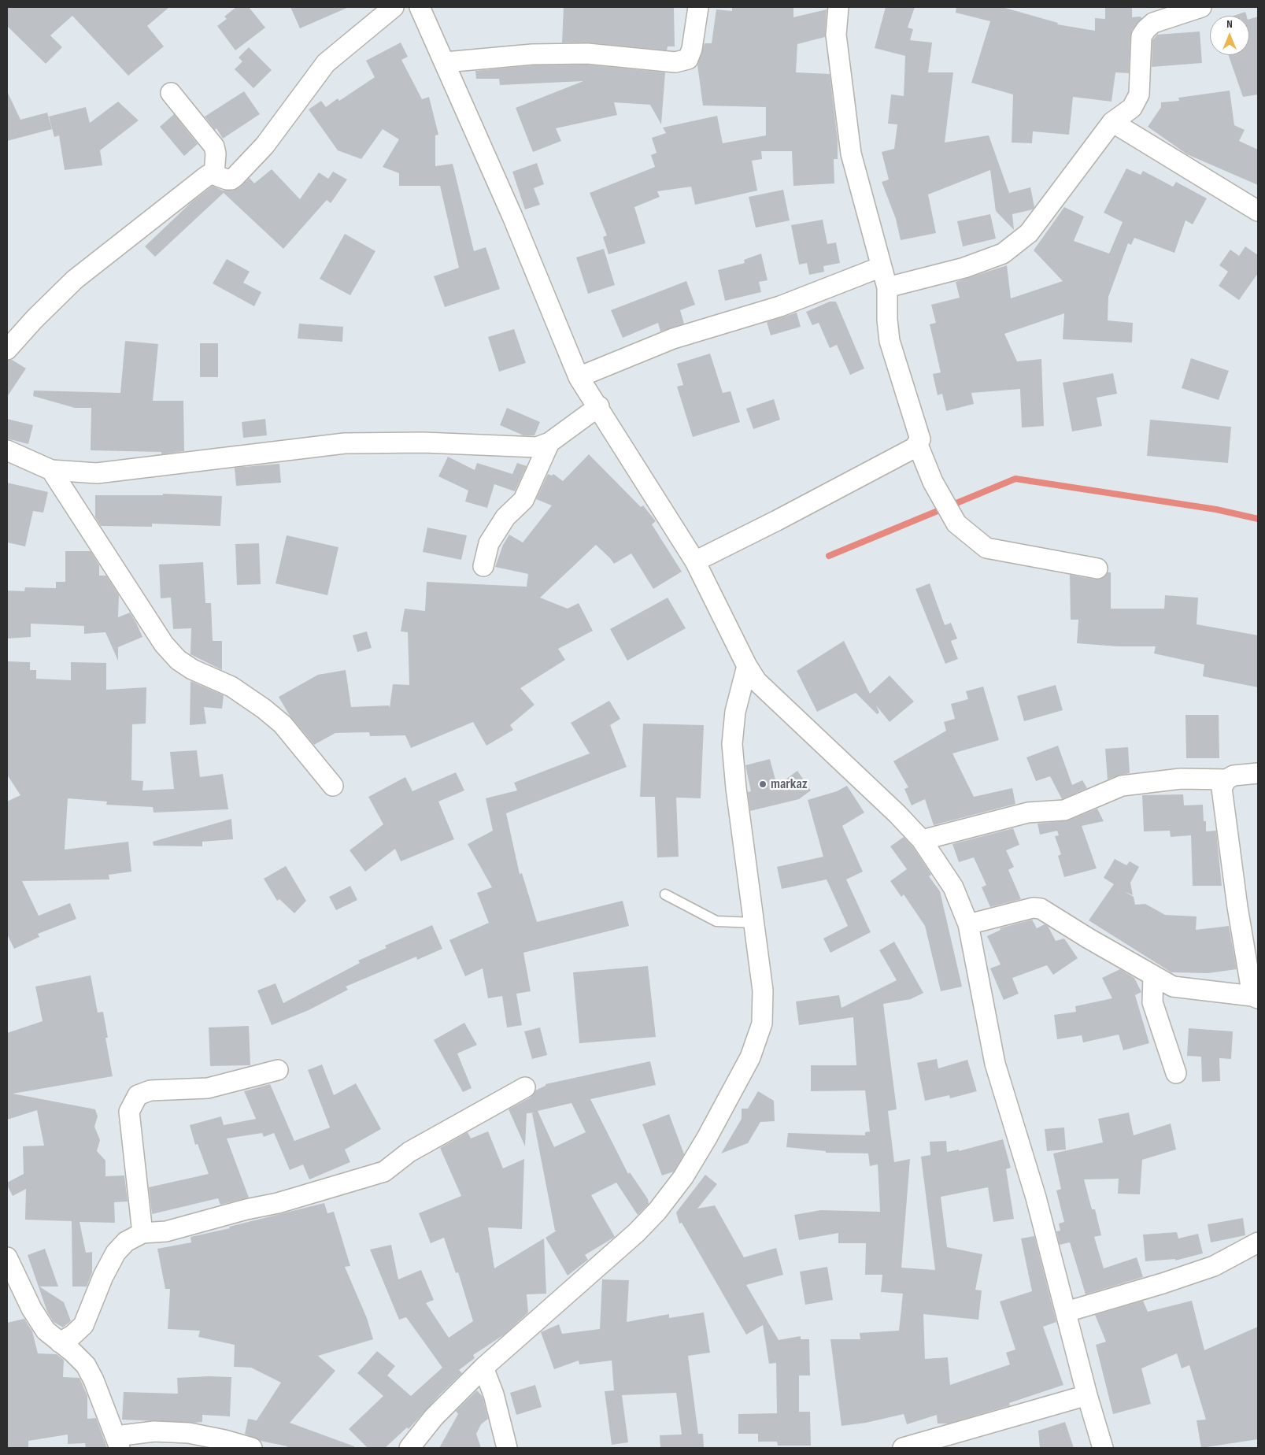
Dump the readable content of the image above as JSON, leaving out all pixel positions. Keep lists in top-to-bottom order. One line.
{"places":["markaz"],"north":"top"}
